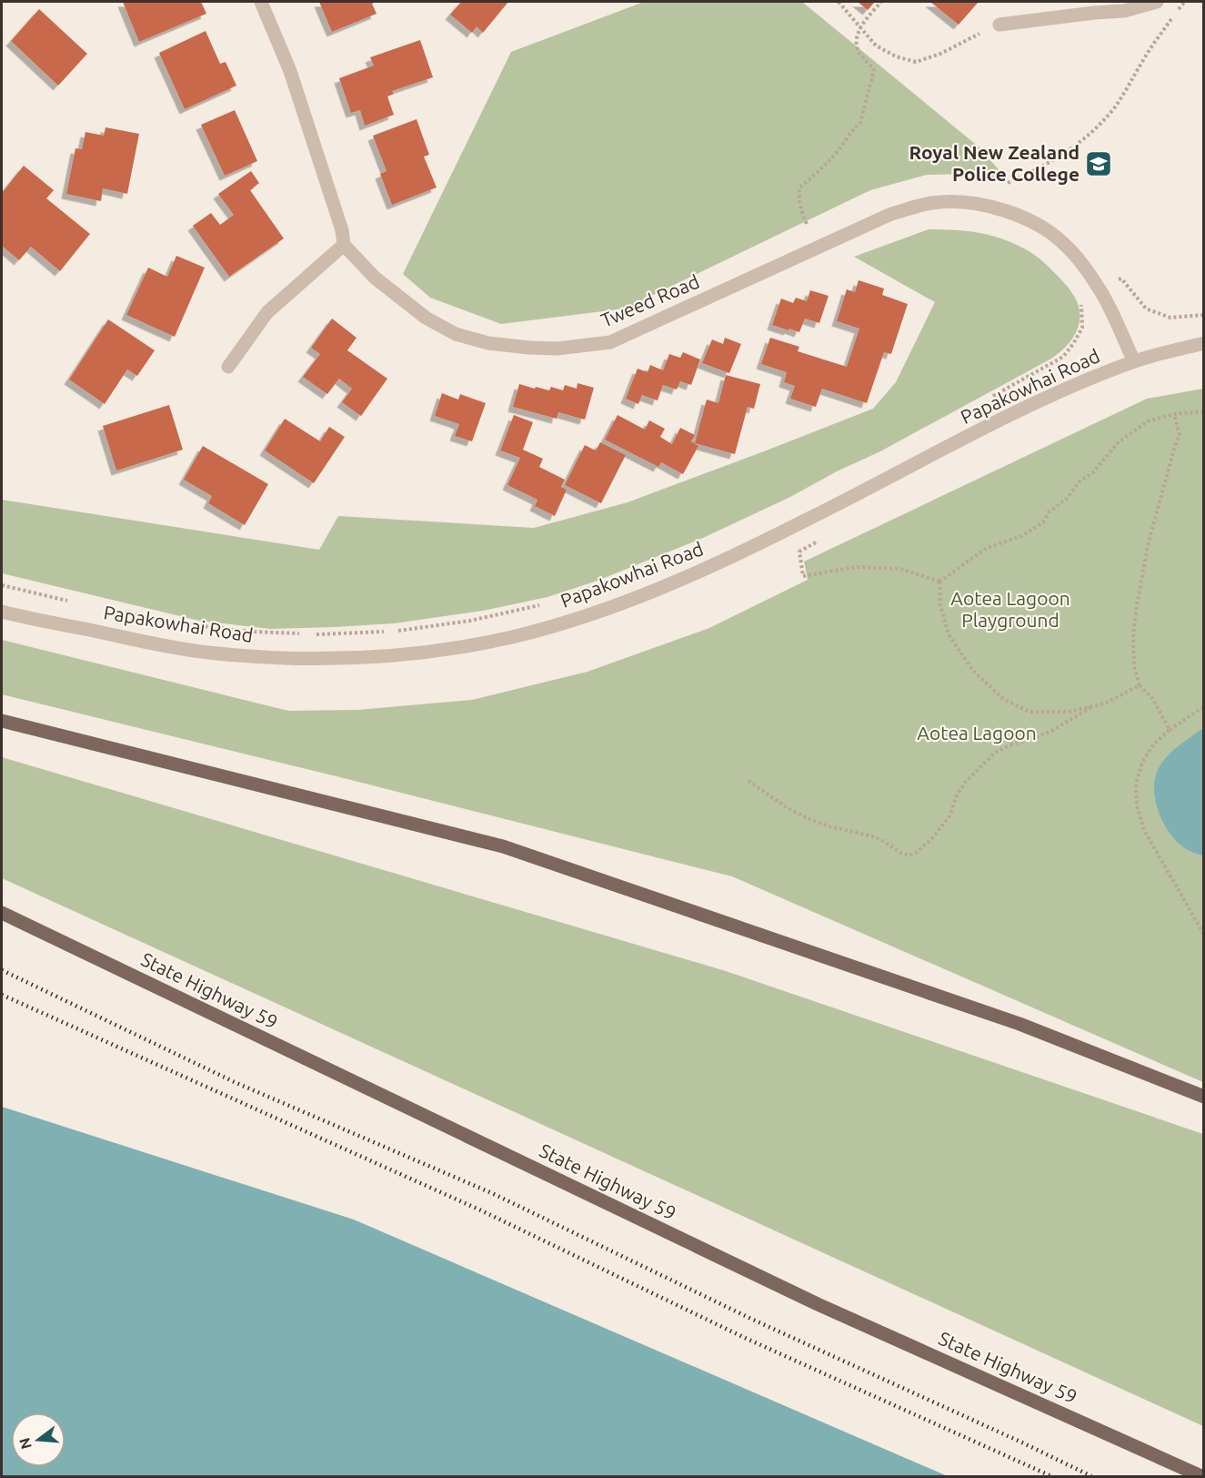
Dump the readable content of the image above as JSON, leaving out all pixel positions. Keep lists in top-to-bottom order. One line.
{"streets":{"main road":["State Highway 59"],"street":["Tweed Road","Papakowhai Road"]},"crossings":[["Tweed Road","Papakowhai Road"]],"parks":["Aotea Lagoon Playground","Aotea Lagoon"],"places":{"school or university":["Royal New Zealand Police College"]},"north":"left"}
